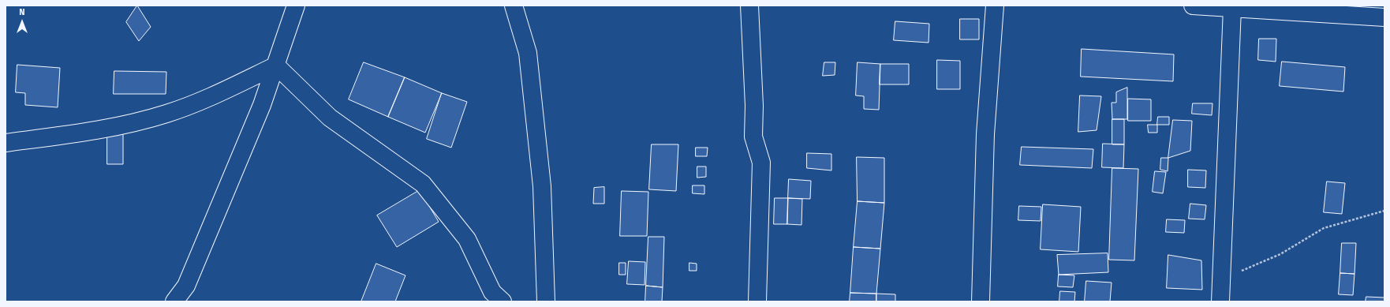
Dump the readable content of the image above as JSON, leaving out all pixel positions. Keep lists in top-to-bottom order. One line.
{"north":"top"}
